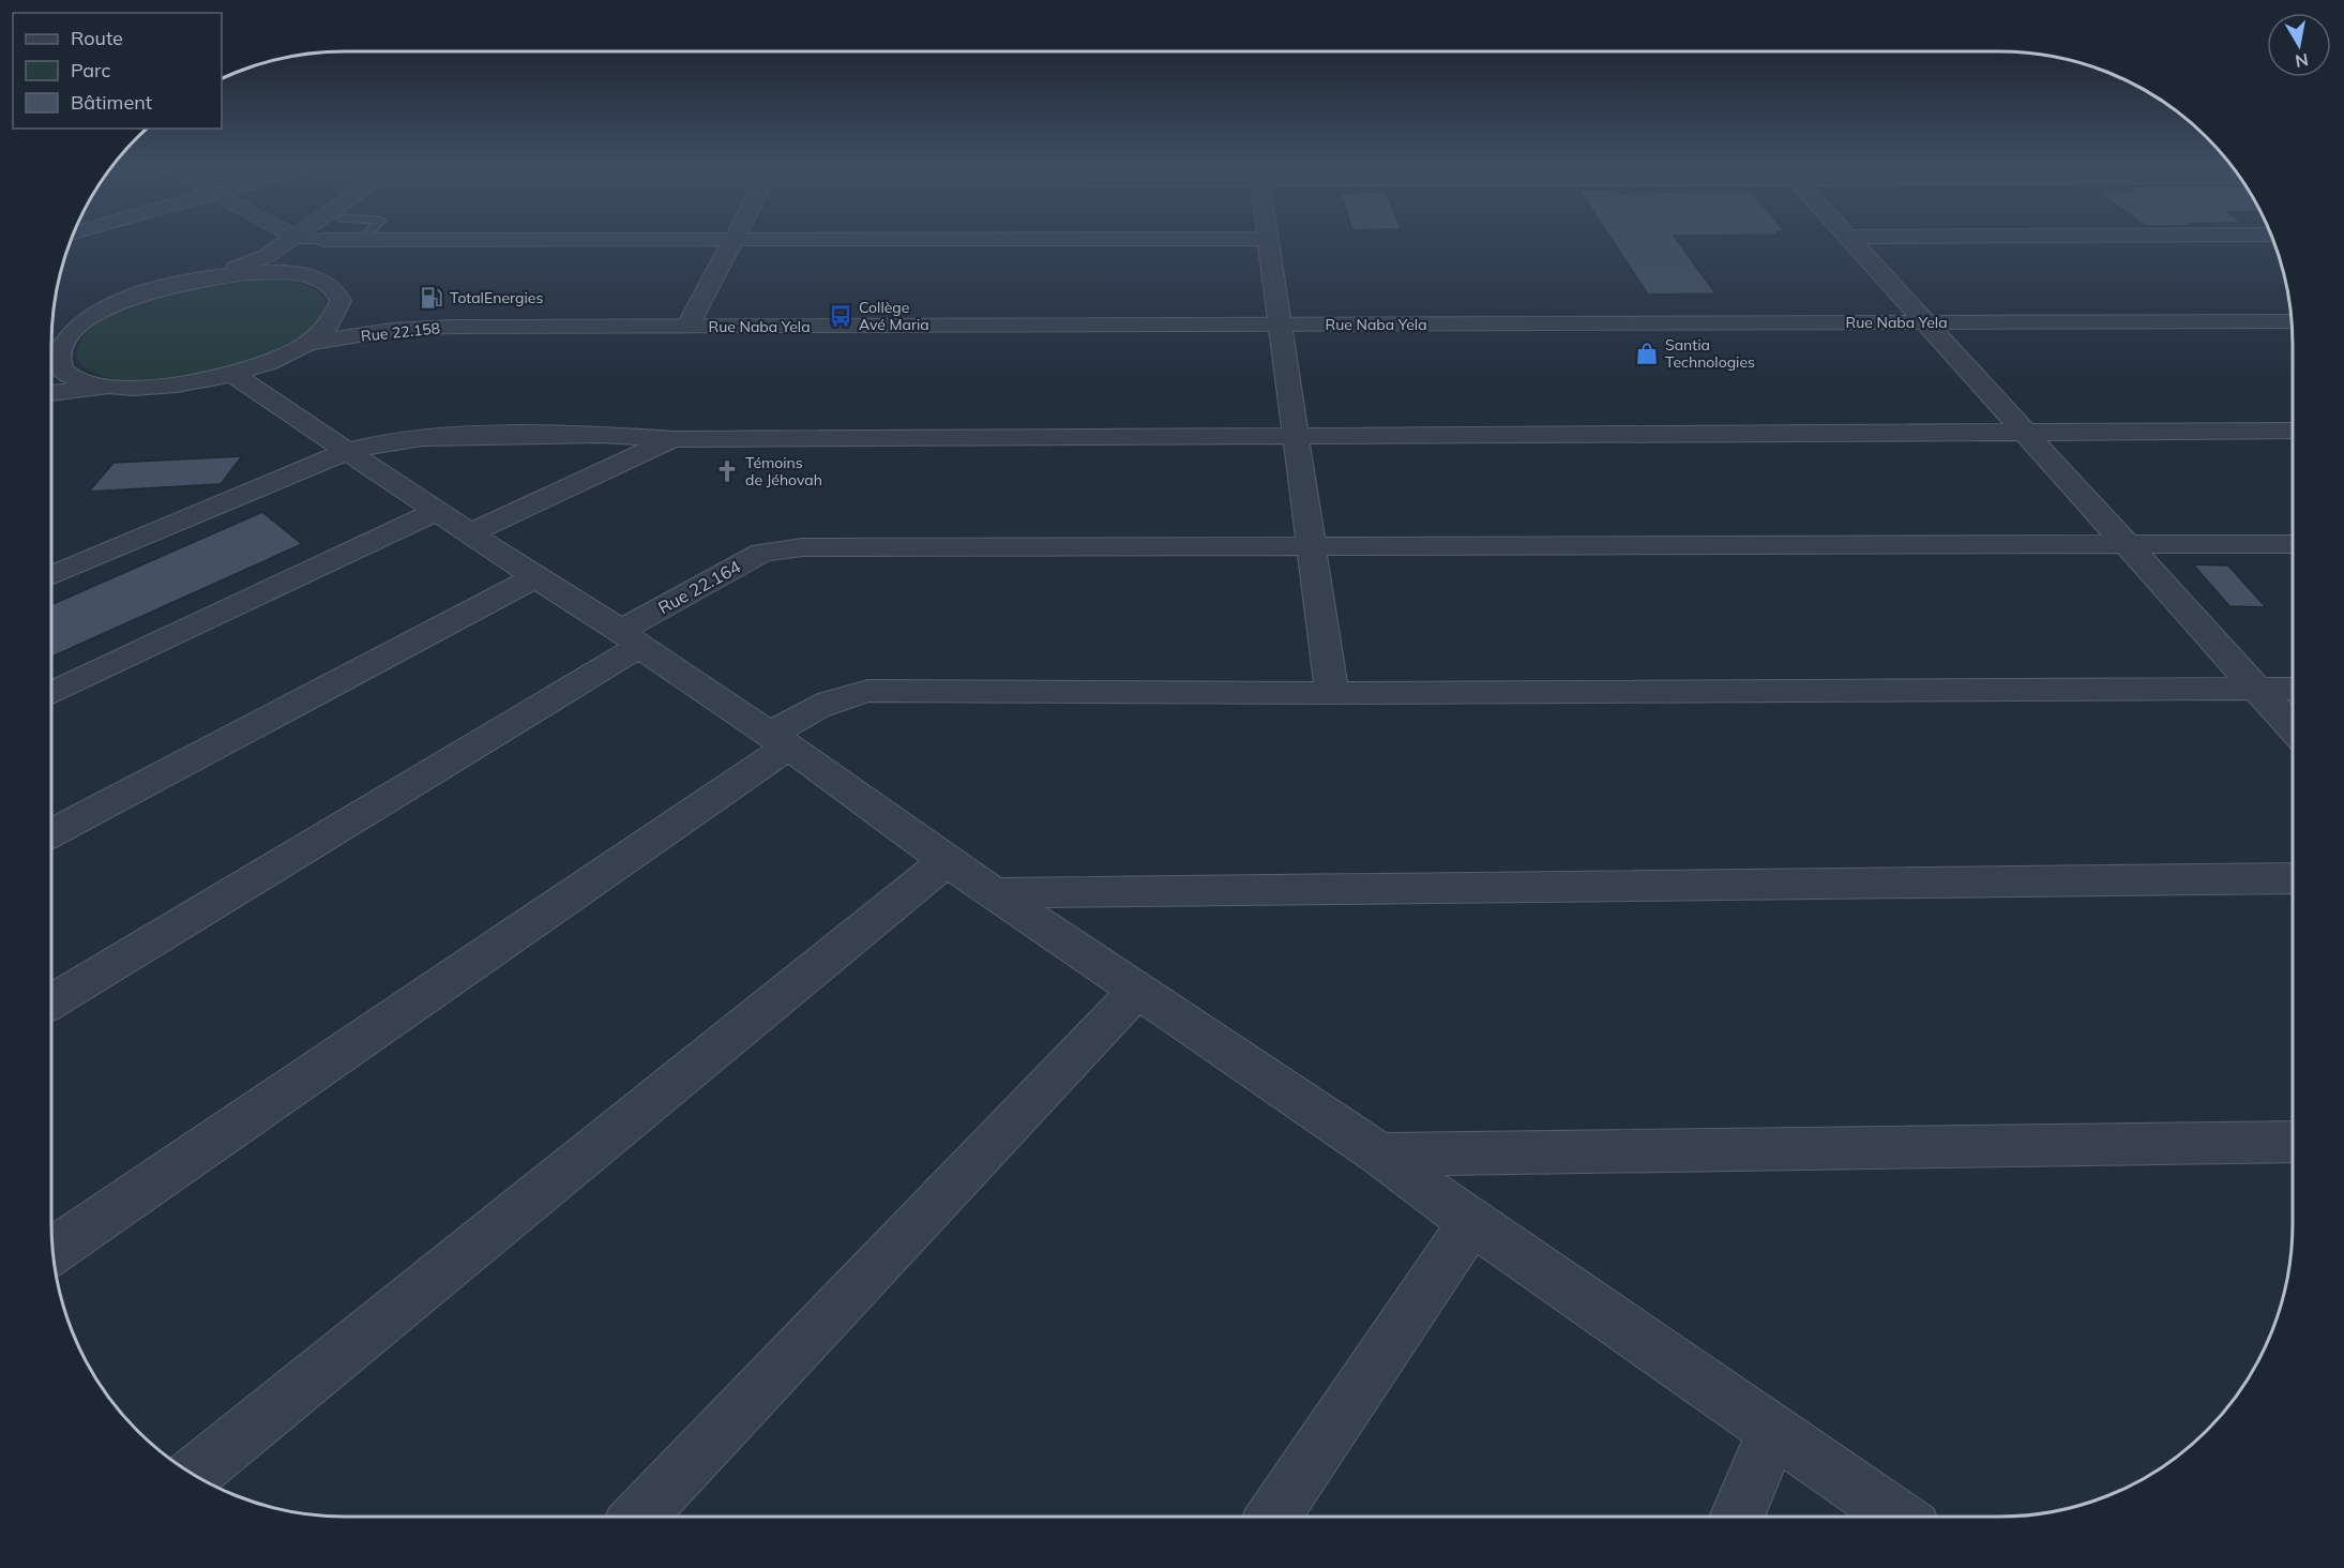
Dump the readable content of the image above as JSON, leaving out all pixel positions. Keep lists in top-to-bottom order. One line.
{"streets":{"street":["Rue Naba Yela","Rue 22.158","Rue 22.164"]},"crossings":[["Rue Naba Yela","Rue 22.158"]],"places":{"fuel station":["TotalEnergies"],"bus stop":["Collège Avé Maria"],"shop":["Santia Technologies"],"church":["Témoins de Jéhovah"]},"legend":["Route","Parc","Bâtiment"],"north":"bottom"}
